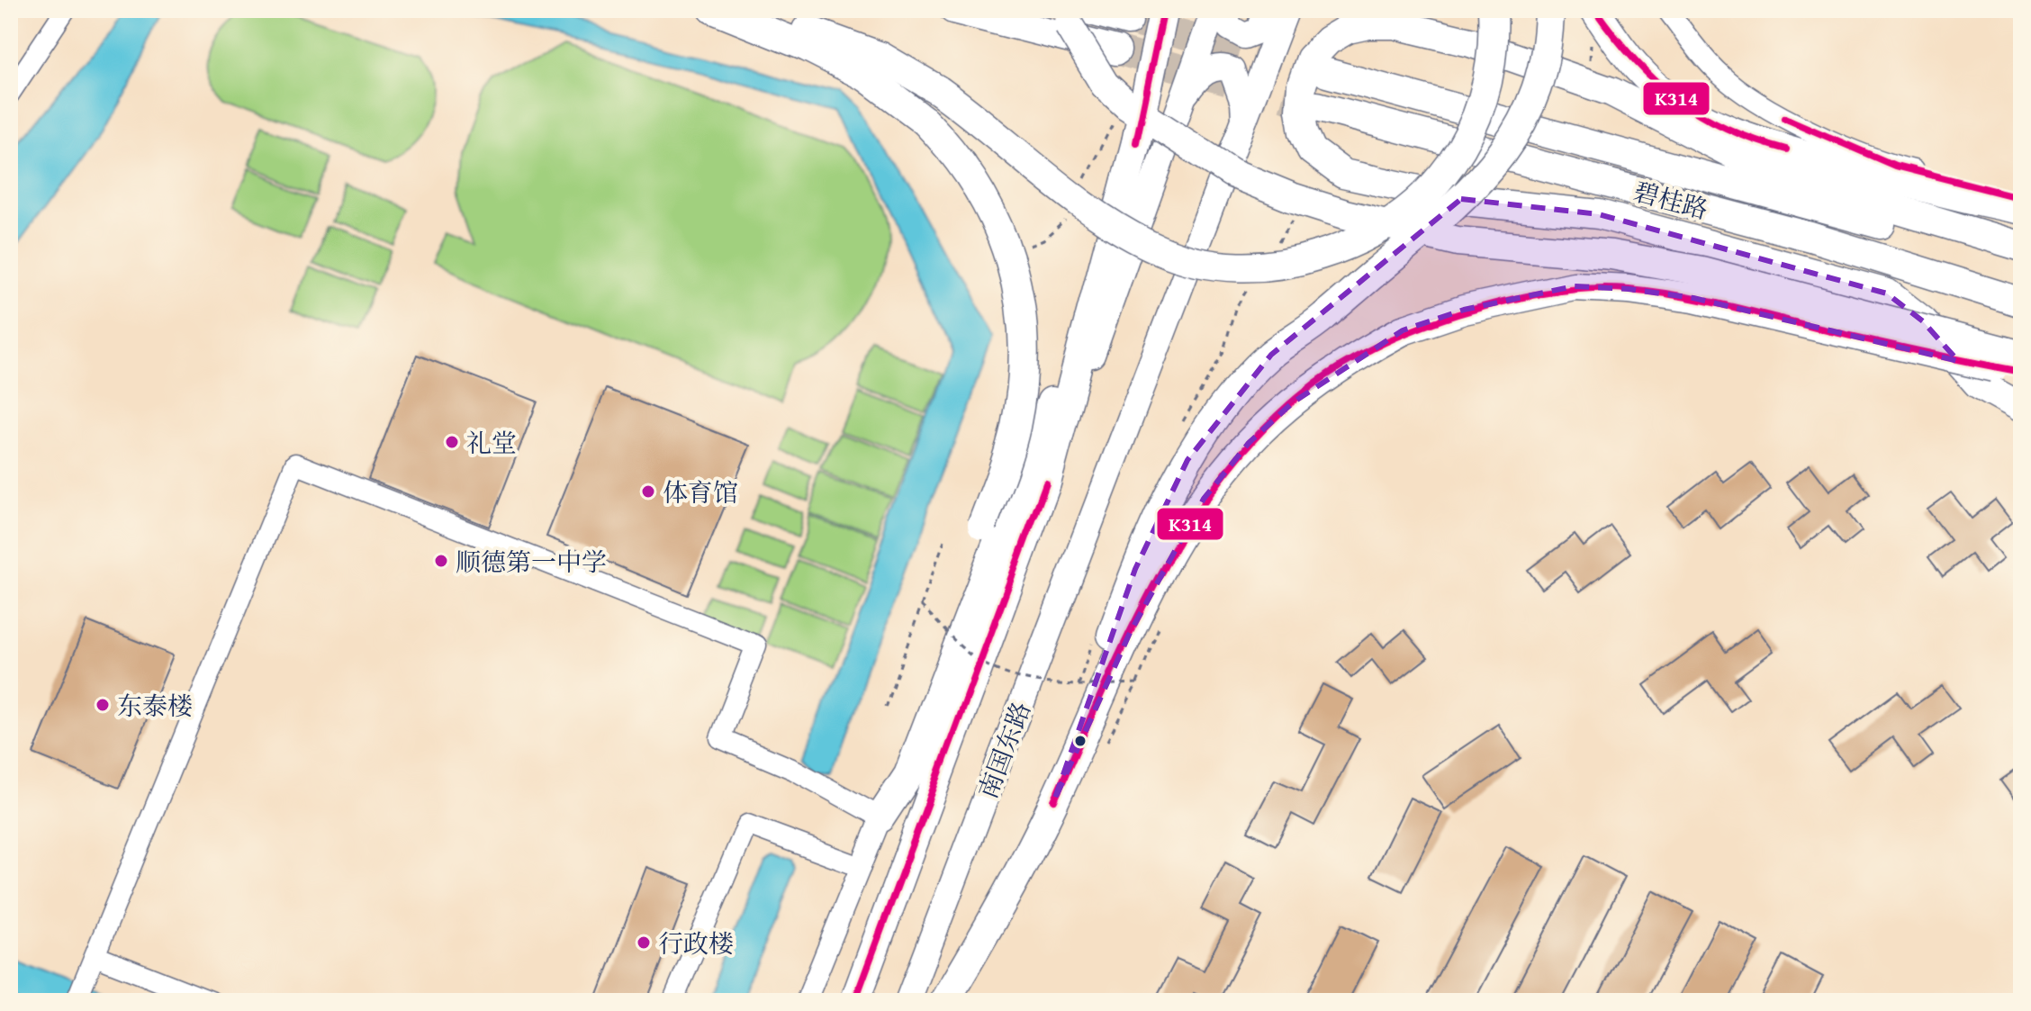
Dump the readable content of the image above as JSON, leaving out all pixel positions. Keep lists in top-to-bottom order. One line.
{"streets":{"highway":["碧桂路","南国东路"]},"places":["礼堂","体育馆","顺德第一中学","东泰楼","行政楼"],"lines":["transit line K314"]}
